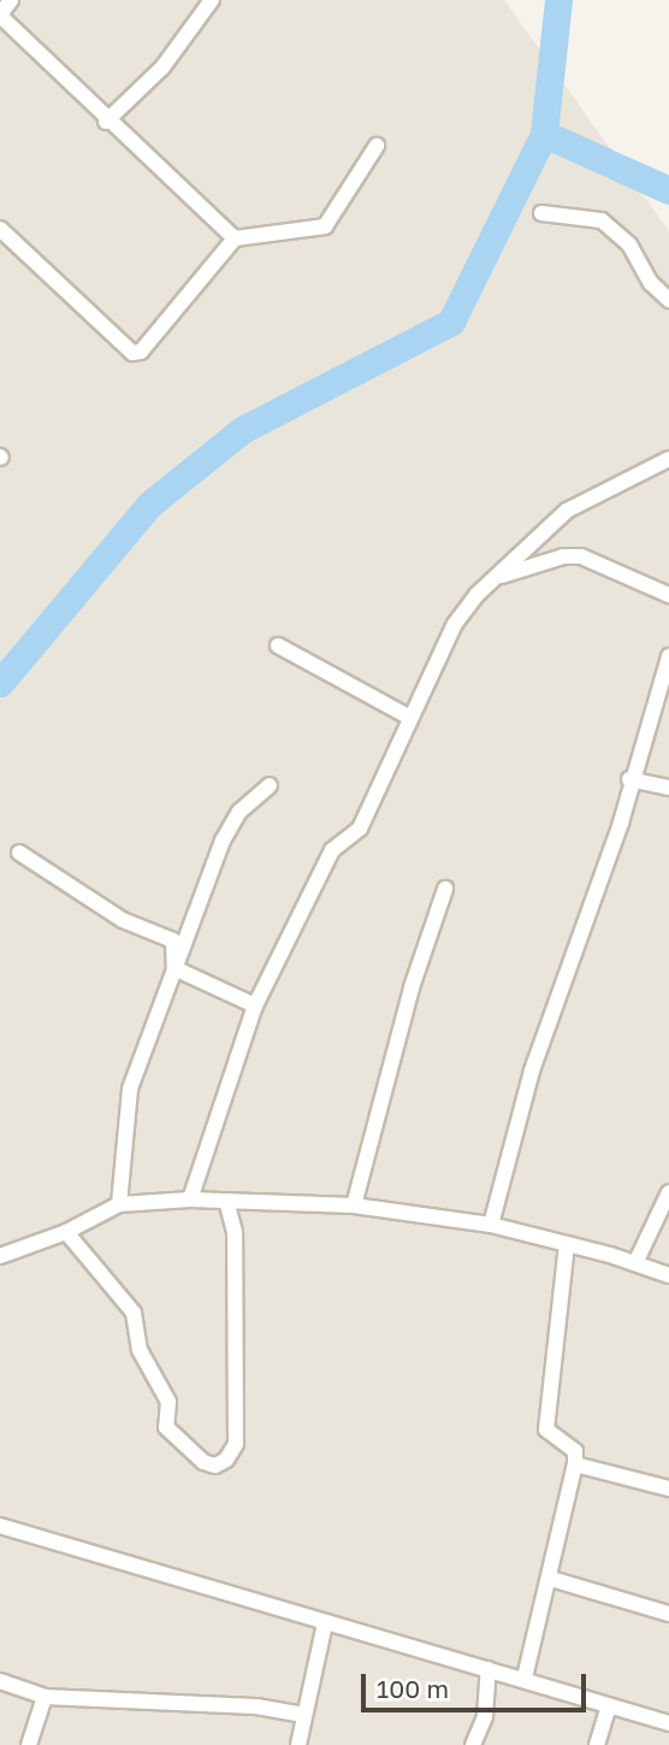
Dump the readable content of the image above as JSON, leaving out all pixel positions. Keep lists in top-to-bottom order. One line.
{"scale_bar":"100 m"}
